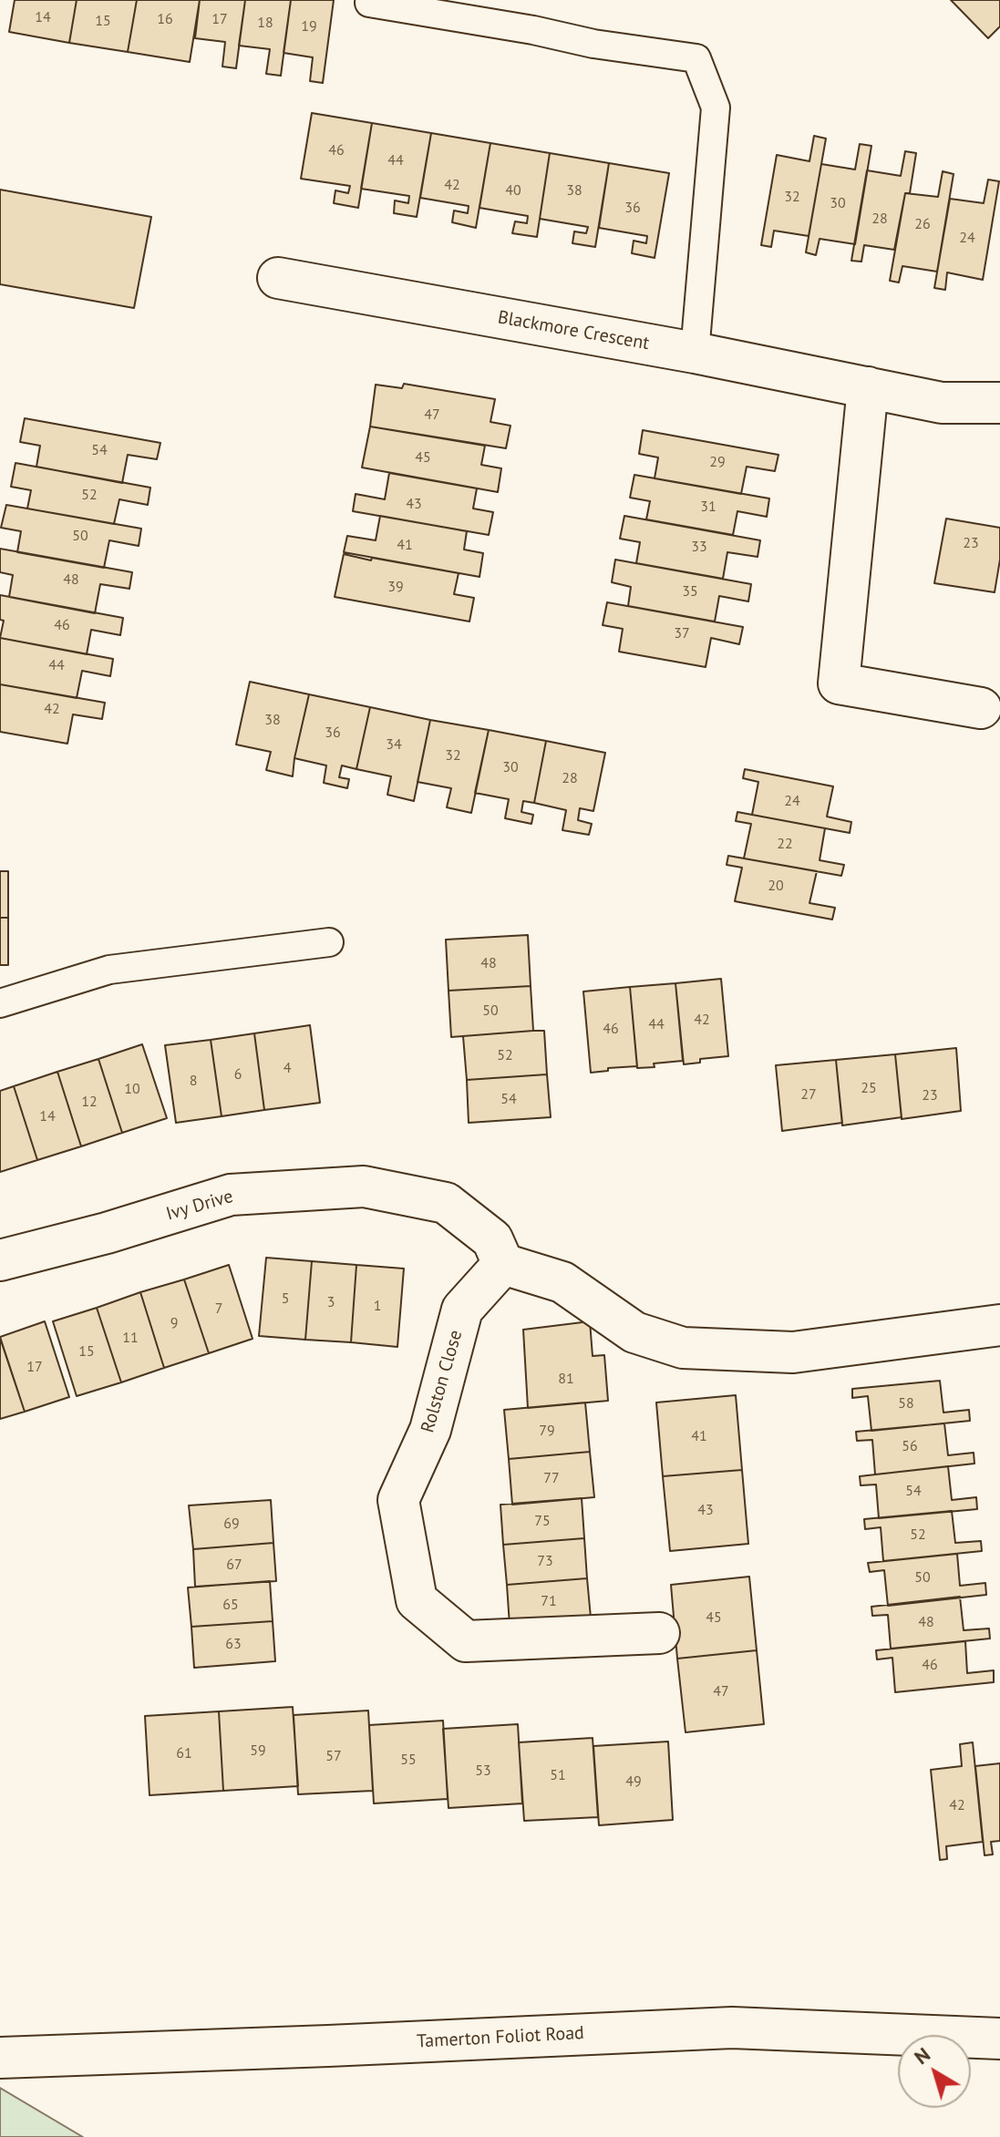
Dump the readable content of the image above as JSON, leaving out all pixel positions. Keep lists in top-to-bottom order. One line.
{"streets":{"street":["Blackmore Crescent","Ivy Drive","Rolston Close","Tamerton Foliot Road"]},"crossings":[["Ivy Drive","Rolston Close"]],"house_numbers":["14","16","17","15","18","19","46","44","42","40","38","32","30","36","28","26","24","47","54","45","29","52","43","31","50","23","41","33","48","39","35","46","37","44","42","38","36","34","32","30","28","24","22","20","48","50","42","44","46","52","4","6","8","25","10","27","23","54","12","14","5","3","1","7","9","11","15","17","81","58","79","41","56","77","54","43","75","69","52","73","67","50","71","65","45","48","63","46","47","59","61","57","55","53","51","49","42"],"north":"top left"}
